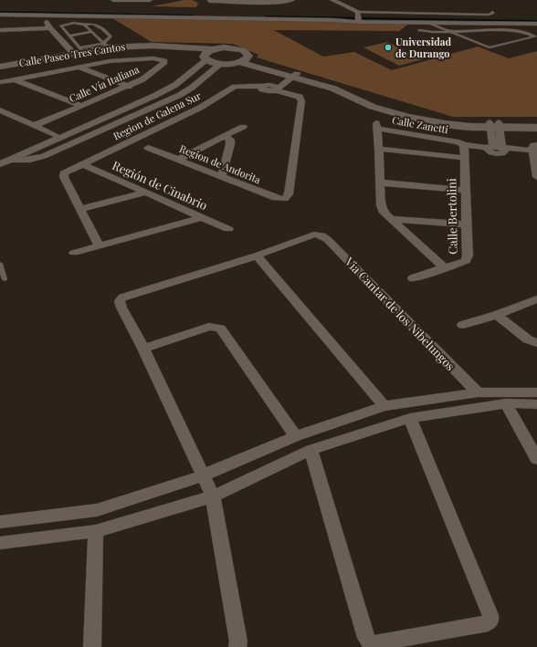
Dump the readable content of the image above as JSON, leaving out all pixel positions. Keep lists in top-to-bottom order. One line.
{"streets":{"street":["Calle Paseo Tres Cantos","Calle Vía Italiana","Region de Galena Sur","Calle Zanetti","Region de Andorita","Región de Cinabrio","Calle Bertolini","Via Cantar de los Nibelungos"]},"crossings":[["Region de Galena Sur","Region de Andorita"],["Region de Galena Sur","Región de Cinabrio"],["Calle Zanetti","Calle Bertolini"]],"places":["Universidad de Durango"]}
